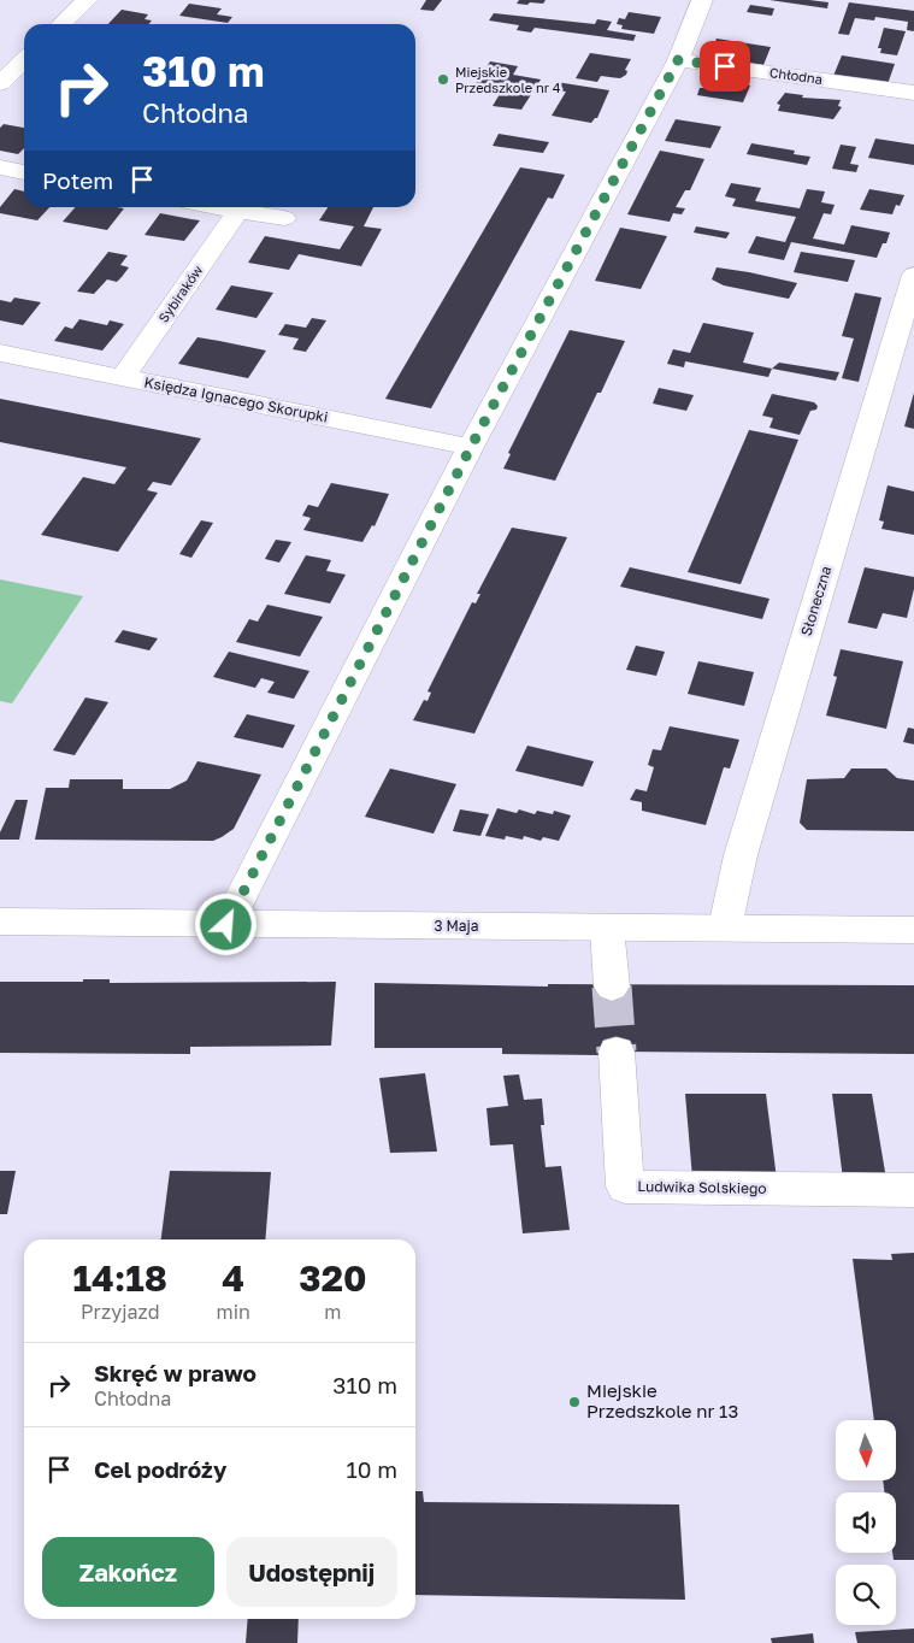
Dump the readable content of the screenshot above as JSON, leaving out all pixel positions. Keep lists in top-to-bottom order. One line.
{"streets":{"street":["Chłodna","Sybiraków","Księdza Ignacego Skorupki","Słoneczna","3 Maja","Ludwika Solskiego"]},"crossings":[["Sybiraków","Księdza Ignacego Skorupki"],["Słoneczna","3 Maja"]],"places":["Miejskie Przedszkole nr 4","Miejskie Przedszkole nr 13"],"north":"bottom","page":{"turn":["310 m","Chłodna"],"then":"Potem","eta":["14:18","Przyjazd","4","min","320","m"],"list":[{"name":"Skręć w prawo","note":"Chłodna","value":"310 m"},{"name":"Cel podróży","value":"10 m"}],"buttons":["Zakończ","Udostępnij"]}}
